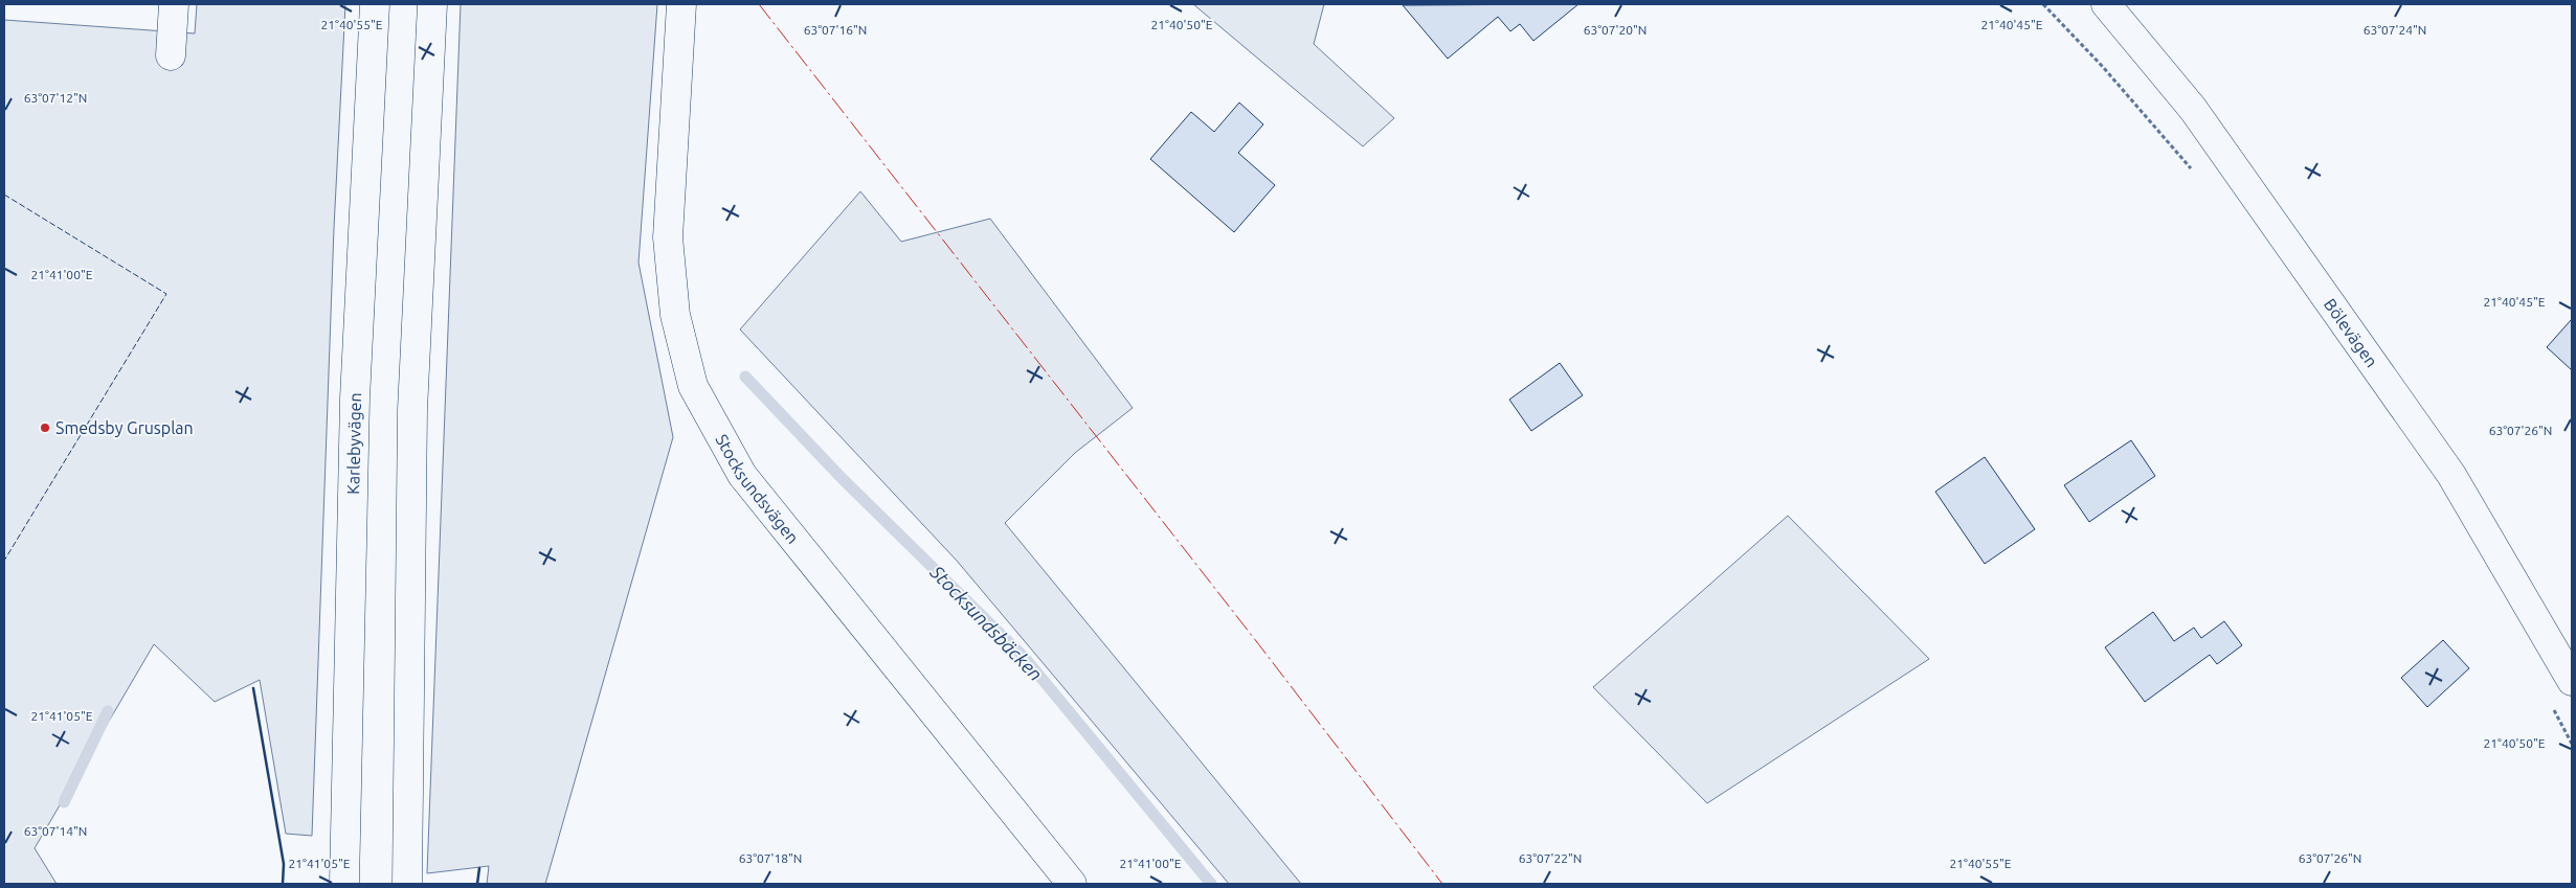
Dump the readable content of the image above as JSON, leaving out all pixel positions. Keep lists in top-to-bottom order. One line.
{"streets":{"main road":["Bölevägen","Karlebyvägen","Stocksundsvägen"]},"water":["Stocksundsbäcken"],"places":["Smedsby Grusplan"],"coordinates":["21°40'50\"E","21°40'45\"E","21°40'55\"E","63°07'16\"N","63°07'20\"N","63°07'24\"N","63°07'12\"N","21°41'00\"E","63°07'26\"N","21°41'05\"E","63°07'14\"N","63°07'18\"N","63°07'22\"N"]}
